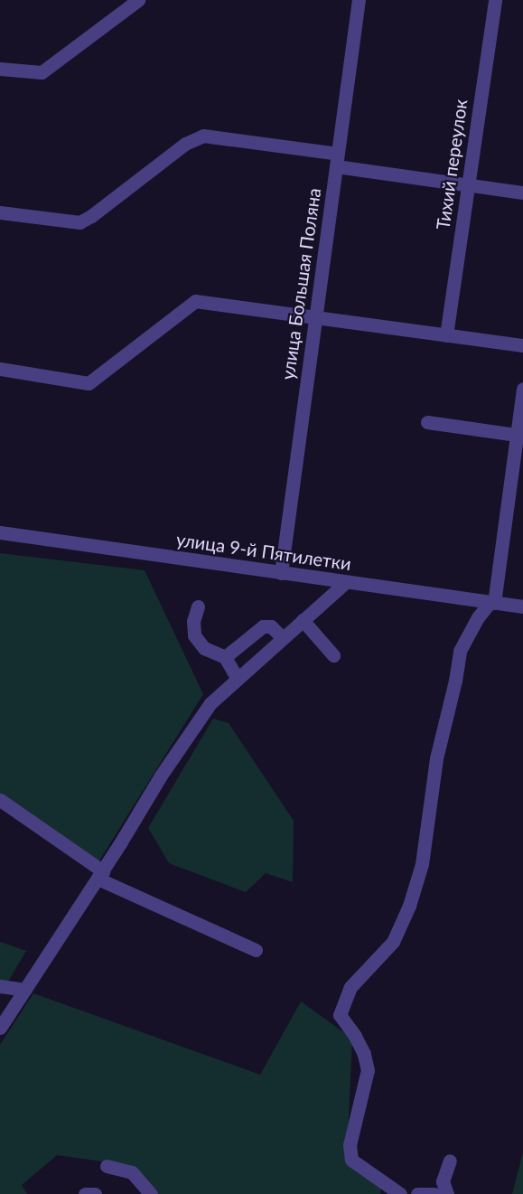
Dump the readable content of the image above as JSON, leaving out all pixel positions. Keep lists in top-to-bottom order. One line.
{"streets":{"street":["Тихий переулок","улица Большая Поляна","улица 9-й Пятилетки"]},"crossings":[["улица Большая Поляна","улица 9-й Пятилетки"]]}
